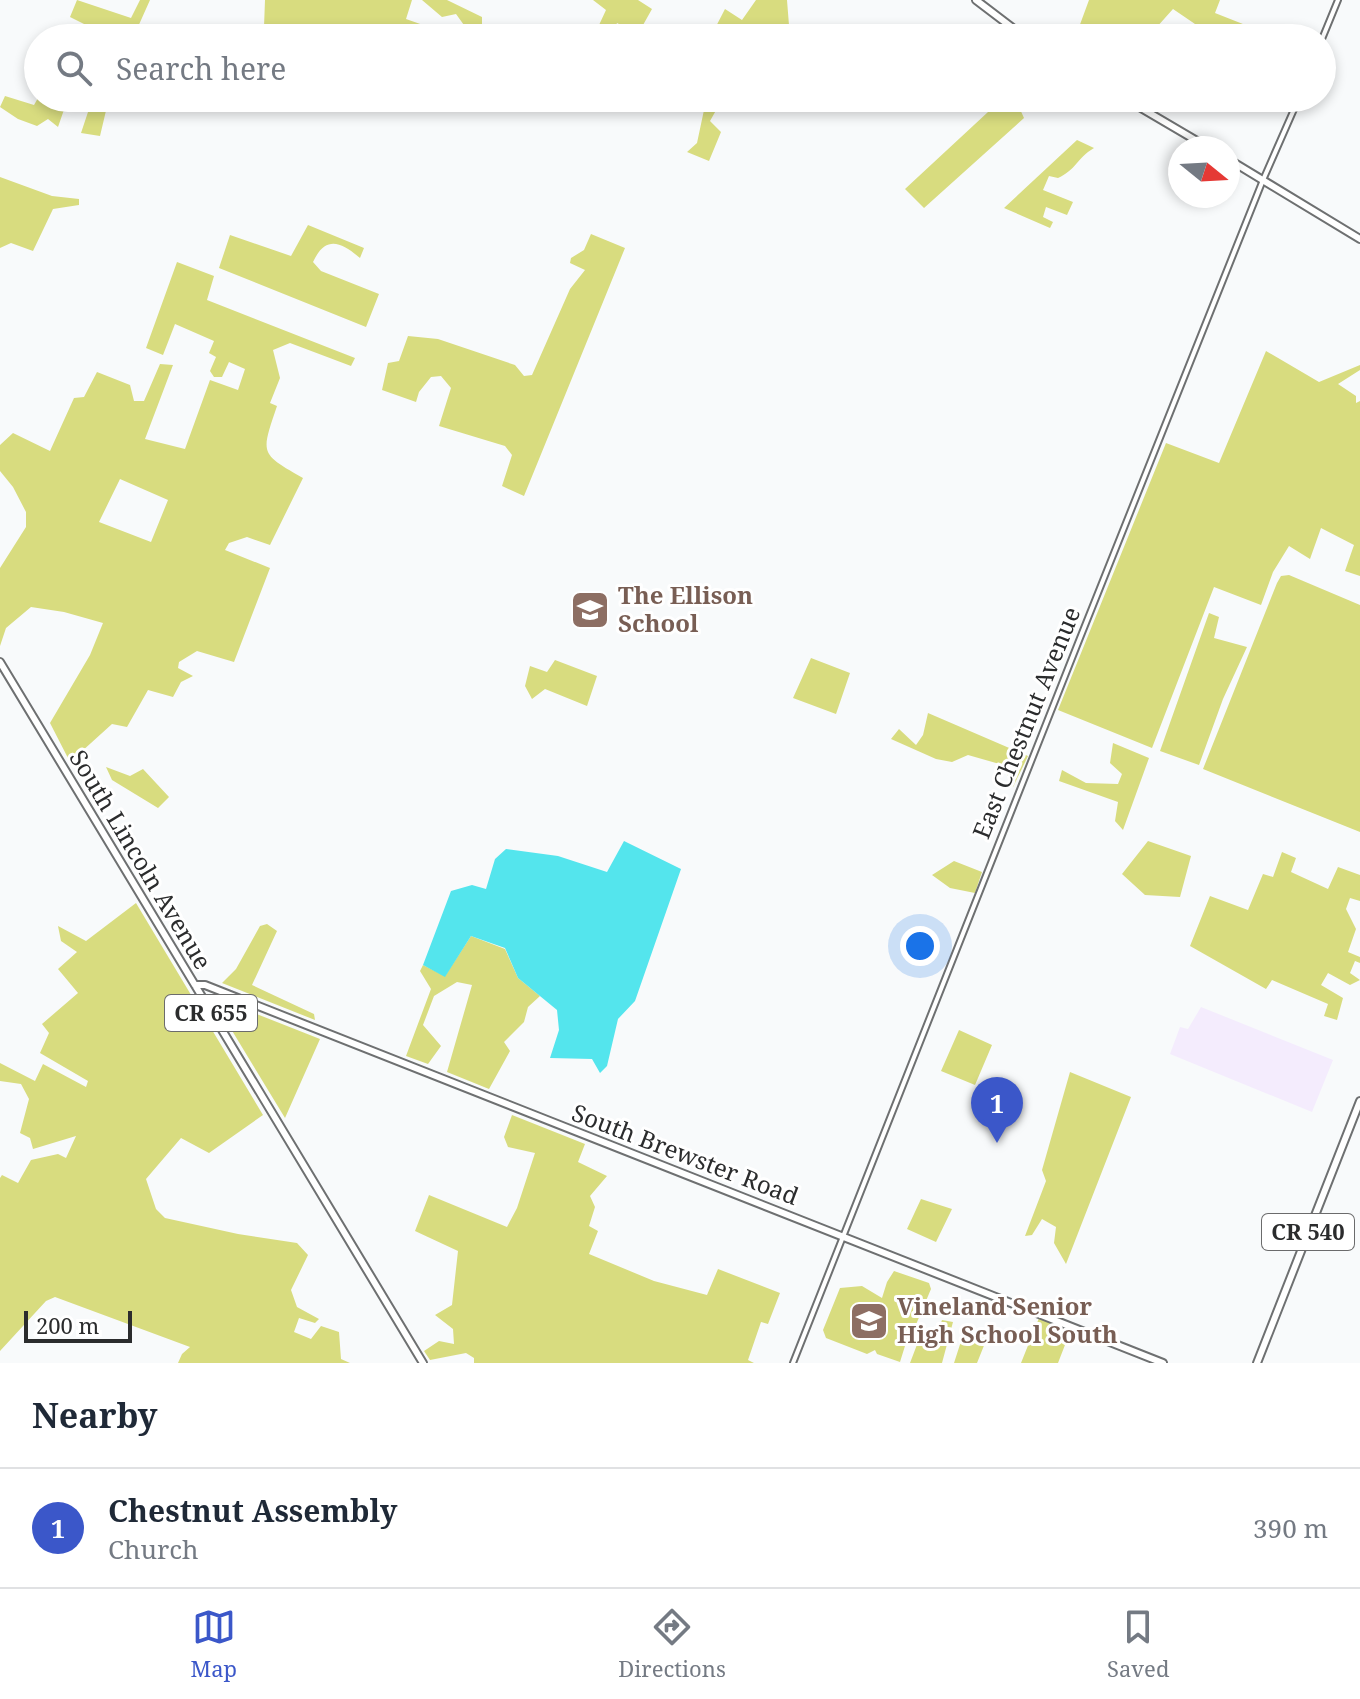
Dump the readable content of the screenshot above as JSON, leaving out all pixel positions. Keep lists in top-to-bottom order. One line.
{"streets":{"main road":["South Lincoln Avenue","CR 655","South Brewster Road","CR 540"],"street":["East Chestnut Avenue"]},"crossings":[["East Chestnut Avenue","South Brewster Road"],["South Lincoln Avenue","South Brewster Road"]],"places":{"school or university":["The Ellison School","Vineland Senior High School South"]},"scale_bar":"200 m","north":"right","page":{"search":"Search here","pins":"1","scale":"200 m","heading":"Nearby","list":[{"mark":"1","name":"Chestnut Assembly","note":"Church","value":"390 m"}],"nav":["Map","Directions","Saved"]}}
